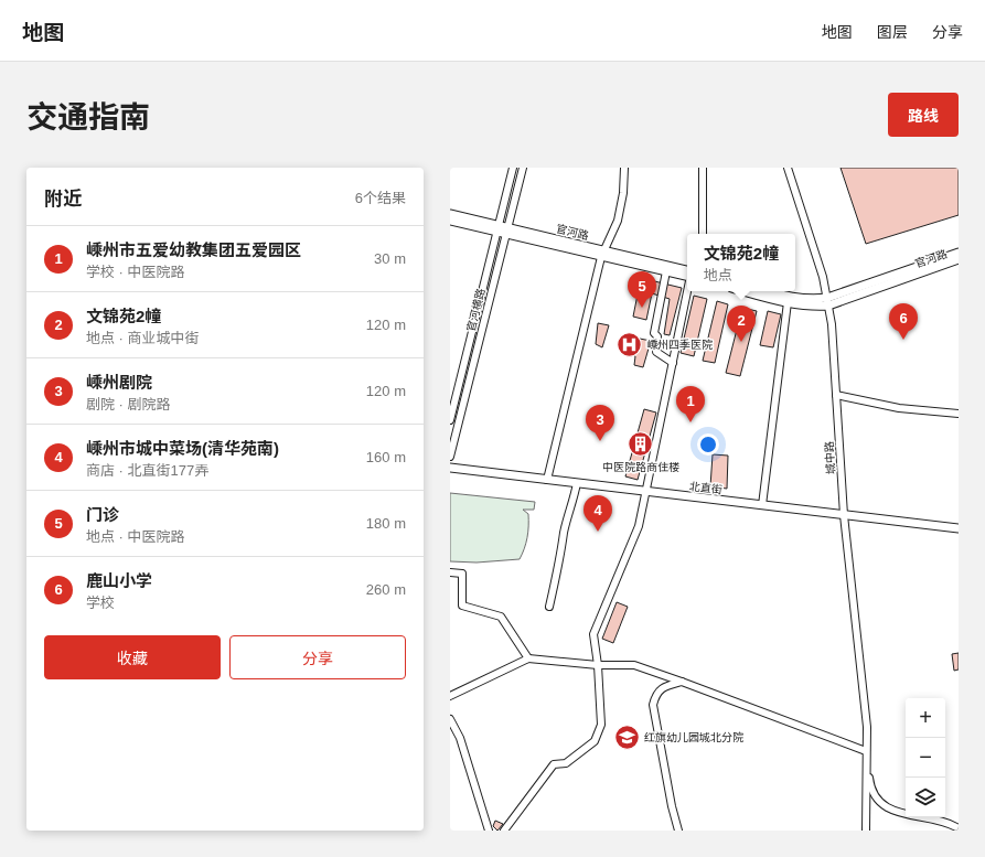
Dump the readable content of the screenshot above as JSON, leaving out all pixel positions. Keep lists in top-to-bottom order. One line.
{"streets":{"main road":["官河路","北直街"],"street":["官河横路","城中路"]},"crossings":[["官河路","官河横路"],["官河路","城中路"],["城中路","北直街"]],"places":{"hospital":["嵊州四季医院"],"building":["中医院路商住楼"],"school or university":["红旗幼儿园城北分院"]},"page":{"header":"地图","nav":["地图","图层","分享"],"title":"交通指南","buttons":["路线",["收藏","分享"]],"heading":["附近","6个结果"],"list":[{"mark":"1","name":"嵊州市五爱幼教集团五爱园区","note":"学校 · 中医院路","value":"30 m"},{"mark":"2","name":"文锦苑2幢","note":"地点 · 商业城中街","value":"120 m"},{"mark":"3","name":"嵊州剧院","note":"剧院 · 剧院路","value":"120 m"},{"mark":"4","name":"嵊州市城中菜场(清华苑南)","note":"商店 · 北直街177弄","value":"160 m"},{"mark":"5","name":"门诊","note":"地点 · 中医院路","value":"180 m"},{"mark":"6","name":"鹿山小学","note":"学校","value":"260 m"}],"popup":["文锦苑2幢","地点"],"pins":["5","6","2","1","3","4"],"map_buttons":["+","−"]}}
